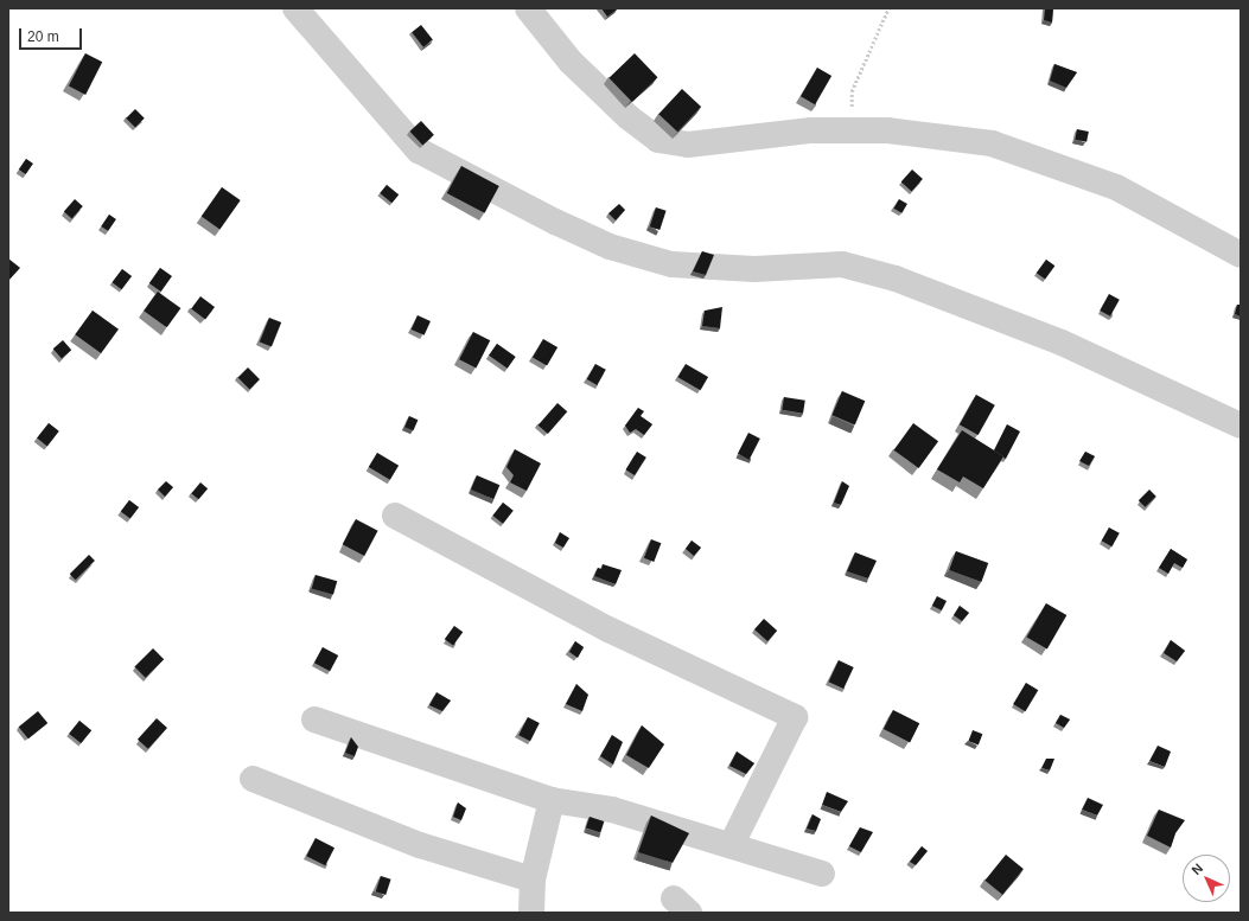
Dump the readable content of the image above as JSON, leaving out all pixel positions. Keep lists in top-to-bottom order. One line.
{"scale_bar":"20 m","north":"top left"}
